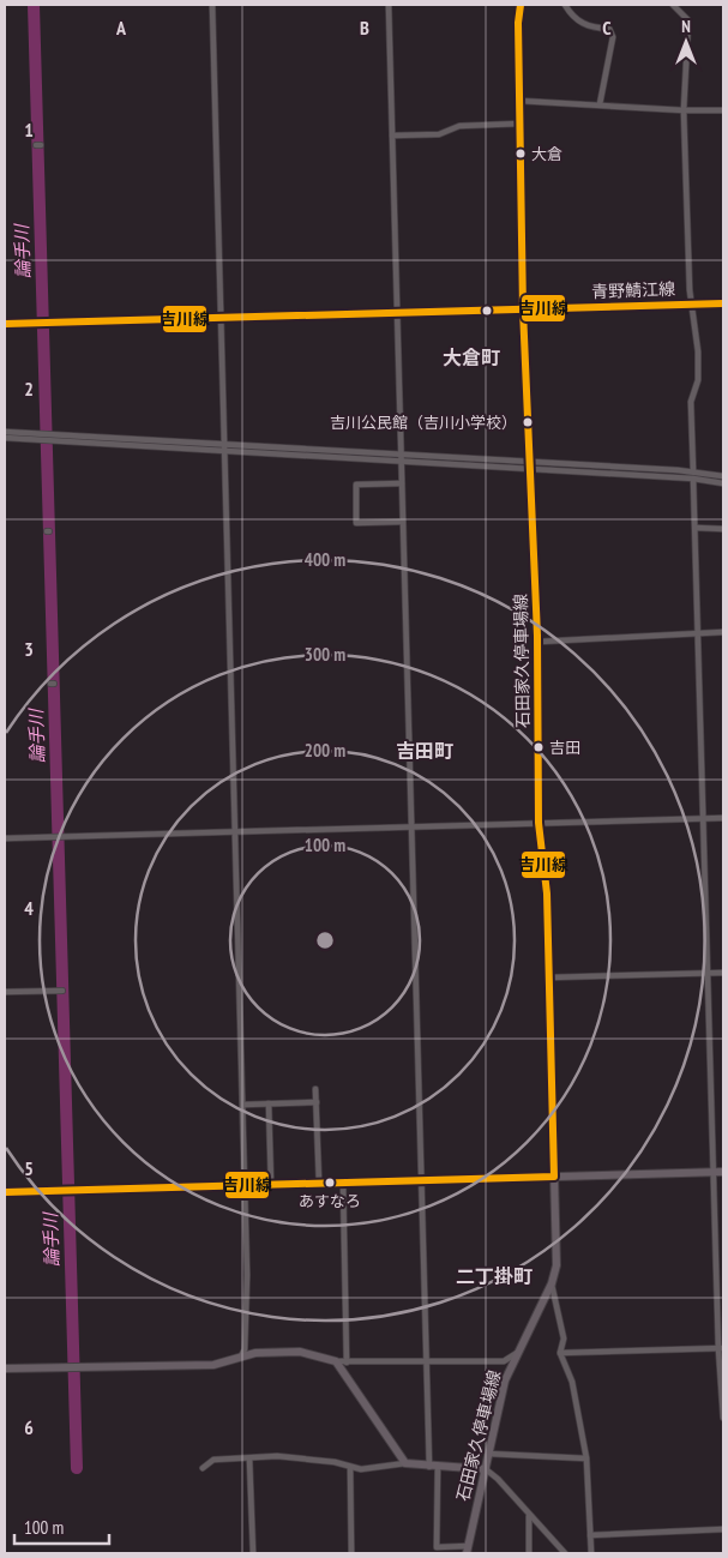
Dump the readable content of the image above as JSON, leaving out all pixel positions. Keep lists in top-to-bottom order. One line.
{"streets":{"main road":["青野鯖江線","石田家久停車場線"]},"crossings":[["青野鯖江線","石田家久停車場線"]],"districts":["大倉町","吉田町","二丁掛町"],"water":["論手川"],"places":["大倉","吉川公民館（吉川小学校）","吉田","あすなろ"],"lines":["transit line 吉川線"],"scale_bar":"100 m","north":"top","grid":{"columns":["A","B","C"],"rows":["1","2","3","4","5","6"]},"rings":["400 m","300 m","200 m","100 m"]}
